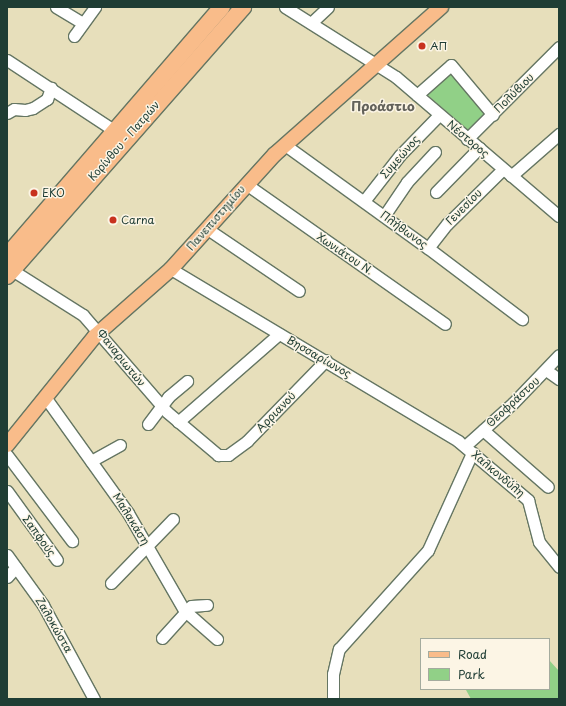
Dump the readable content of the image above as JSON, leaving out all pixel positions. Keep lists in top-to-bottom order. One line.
{"streets":{"highway":["Κορίνθου - Πατρών"],"main road":["Πανεπιστημίου"],"street":["Πολύβιου","Νέστορος","Συμεώνος","Γενεσίου","Πλήθωνος","Χωνιάτου Ν.","Βησσαρίωνος","Φαναριωτών","Θεοφράστου","Αρριανού","Χαλκονδύλη","Μαλακάση","Σαπφούς","Ζαλοκώστα"]},"crossings":[["Πολύβιου","Νέστορος"],["Νέστορος","Συμεώνος"],["Νέστορος","Γενεσίου"],["Νέστορος","Πανεπιστημίου"],["Κορίνθου - Πατρών","Φαναριωτών"],["Συμεώνος","Πλήθωνος"],["Γενεσίου","Πλήθωνος"],["Πανεπιστημίου","Πλήθωνος"],["Πανεπιστημίου","Χωνιάτου Ν."],["Πανεπιστημίου","Βησσαρίωνος"],["Πανεπιστημίου","Φαναριωτών"],["Πανεπιστημίου","Μαλακάση"],["Βησσαρίωνος","Θεοφράστου"],["Βησσαρίωνος","Αρριανού"],["Βησσαρίωνος","Χαλκονδύλη"],["Φαναριωτών","Αρριανού"],["Θεοφράστου","Χαλκονδύλη"]],"districts":["Προάστιο"],"places":["ΑΠ","EKO","Carna"],"legend":["Road","Park"]}
